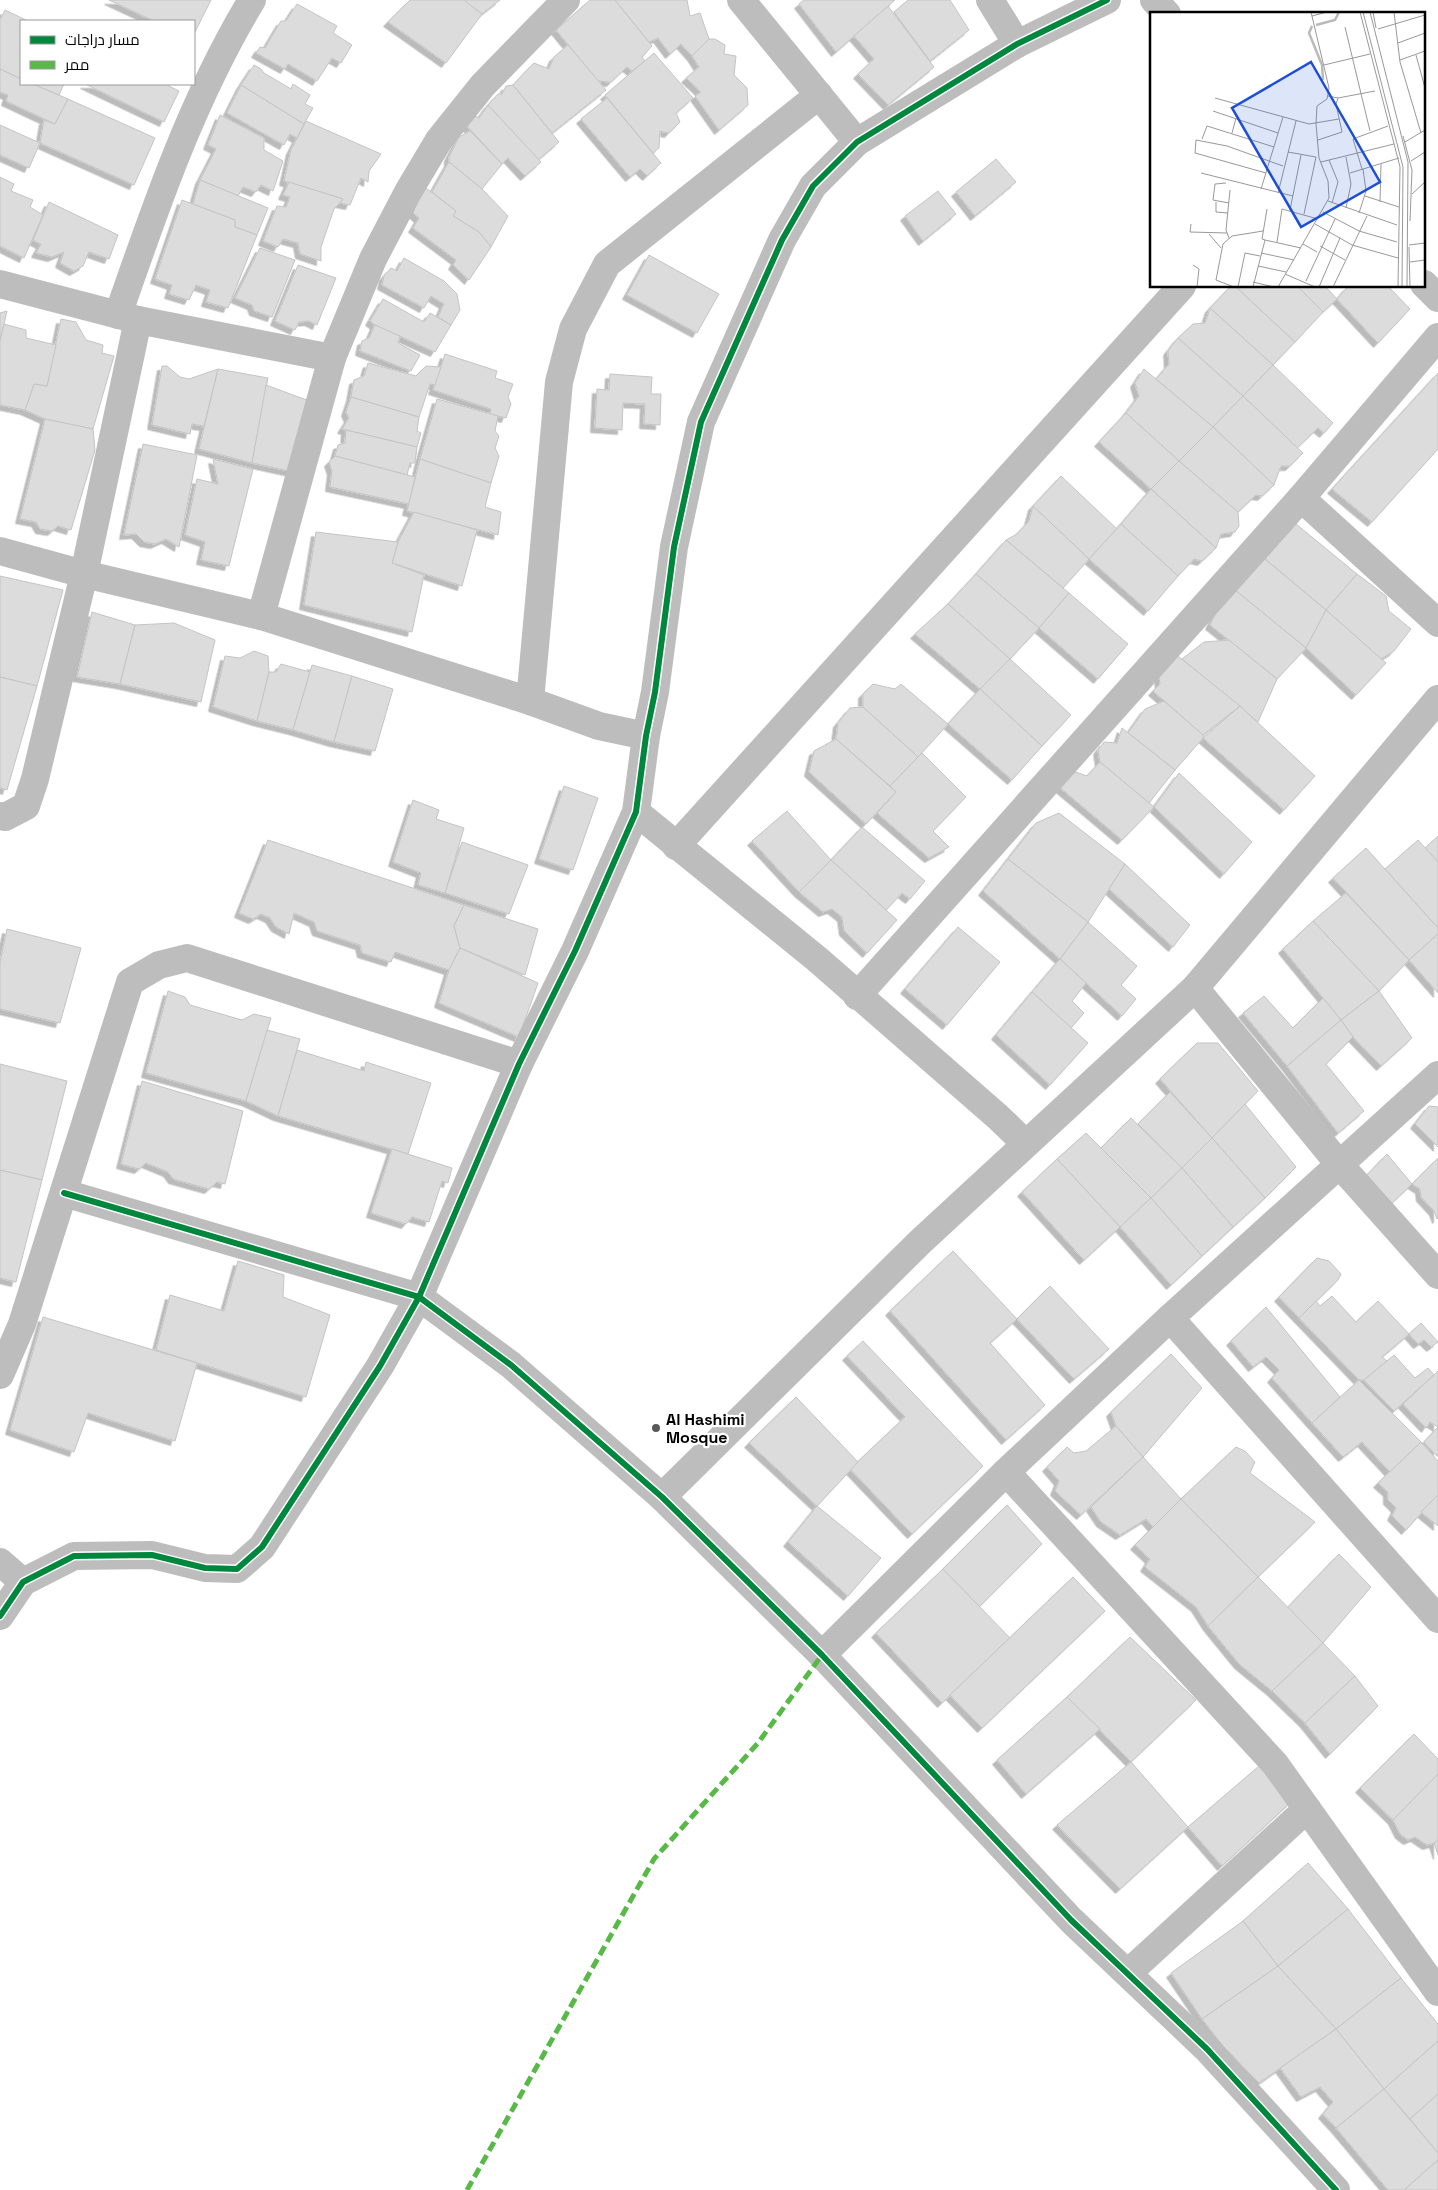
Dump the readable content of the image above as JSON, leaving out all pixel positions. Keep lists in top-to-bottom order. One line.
{"places":["Al Hashimi Mosque"],"legend":["مسار دراجات","ممر"]}
